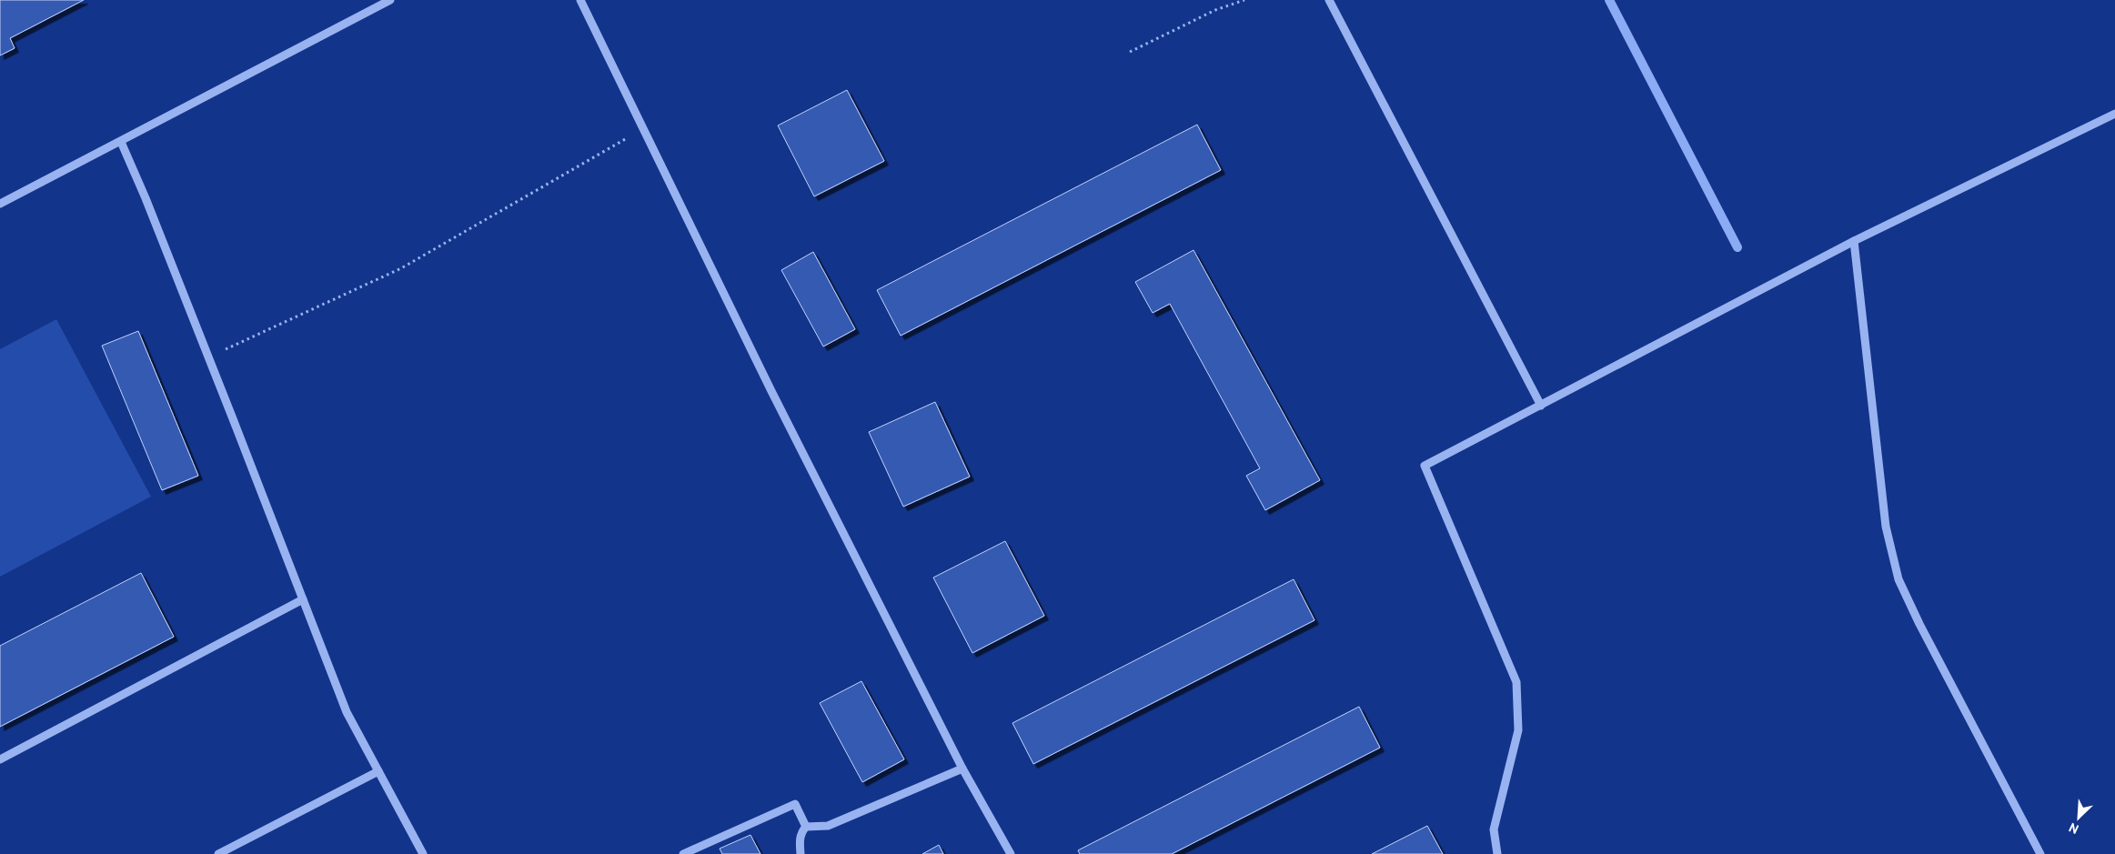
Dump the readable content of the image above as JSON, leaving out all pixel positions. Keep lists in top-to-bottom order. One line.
{"north":"bottom left"}
